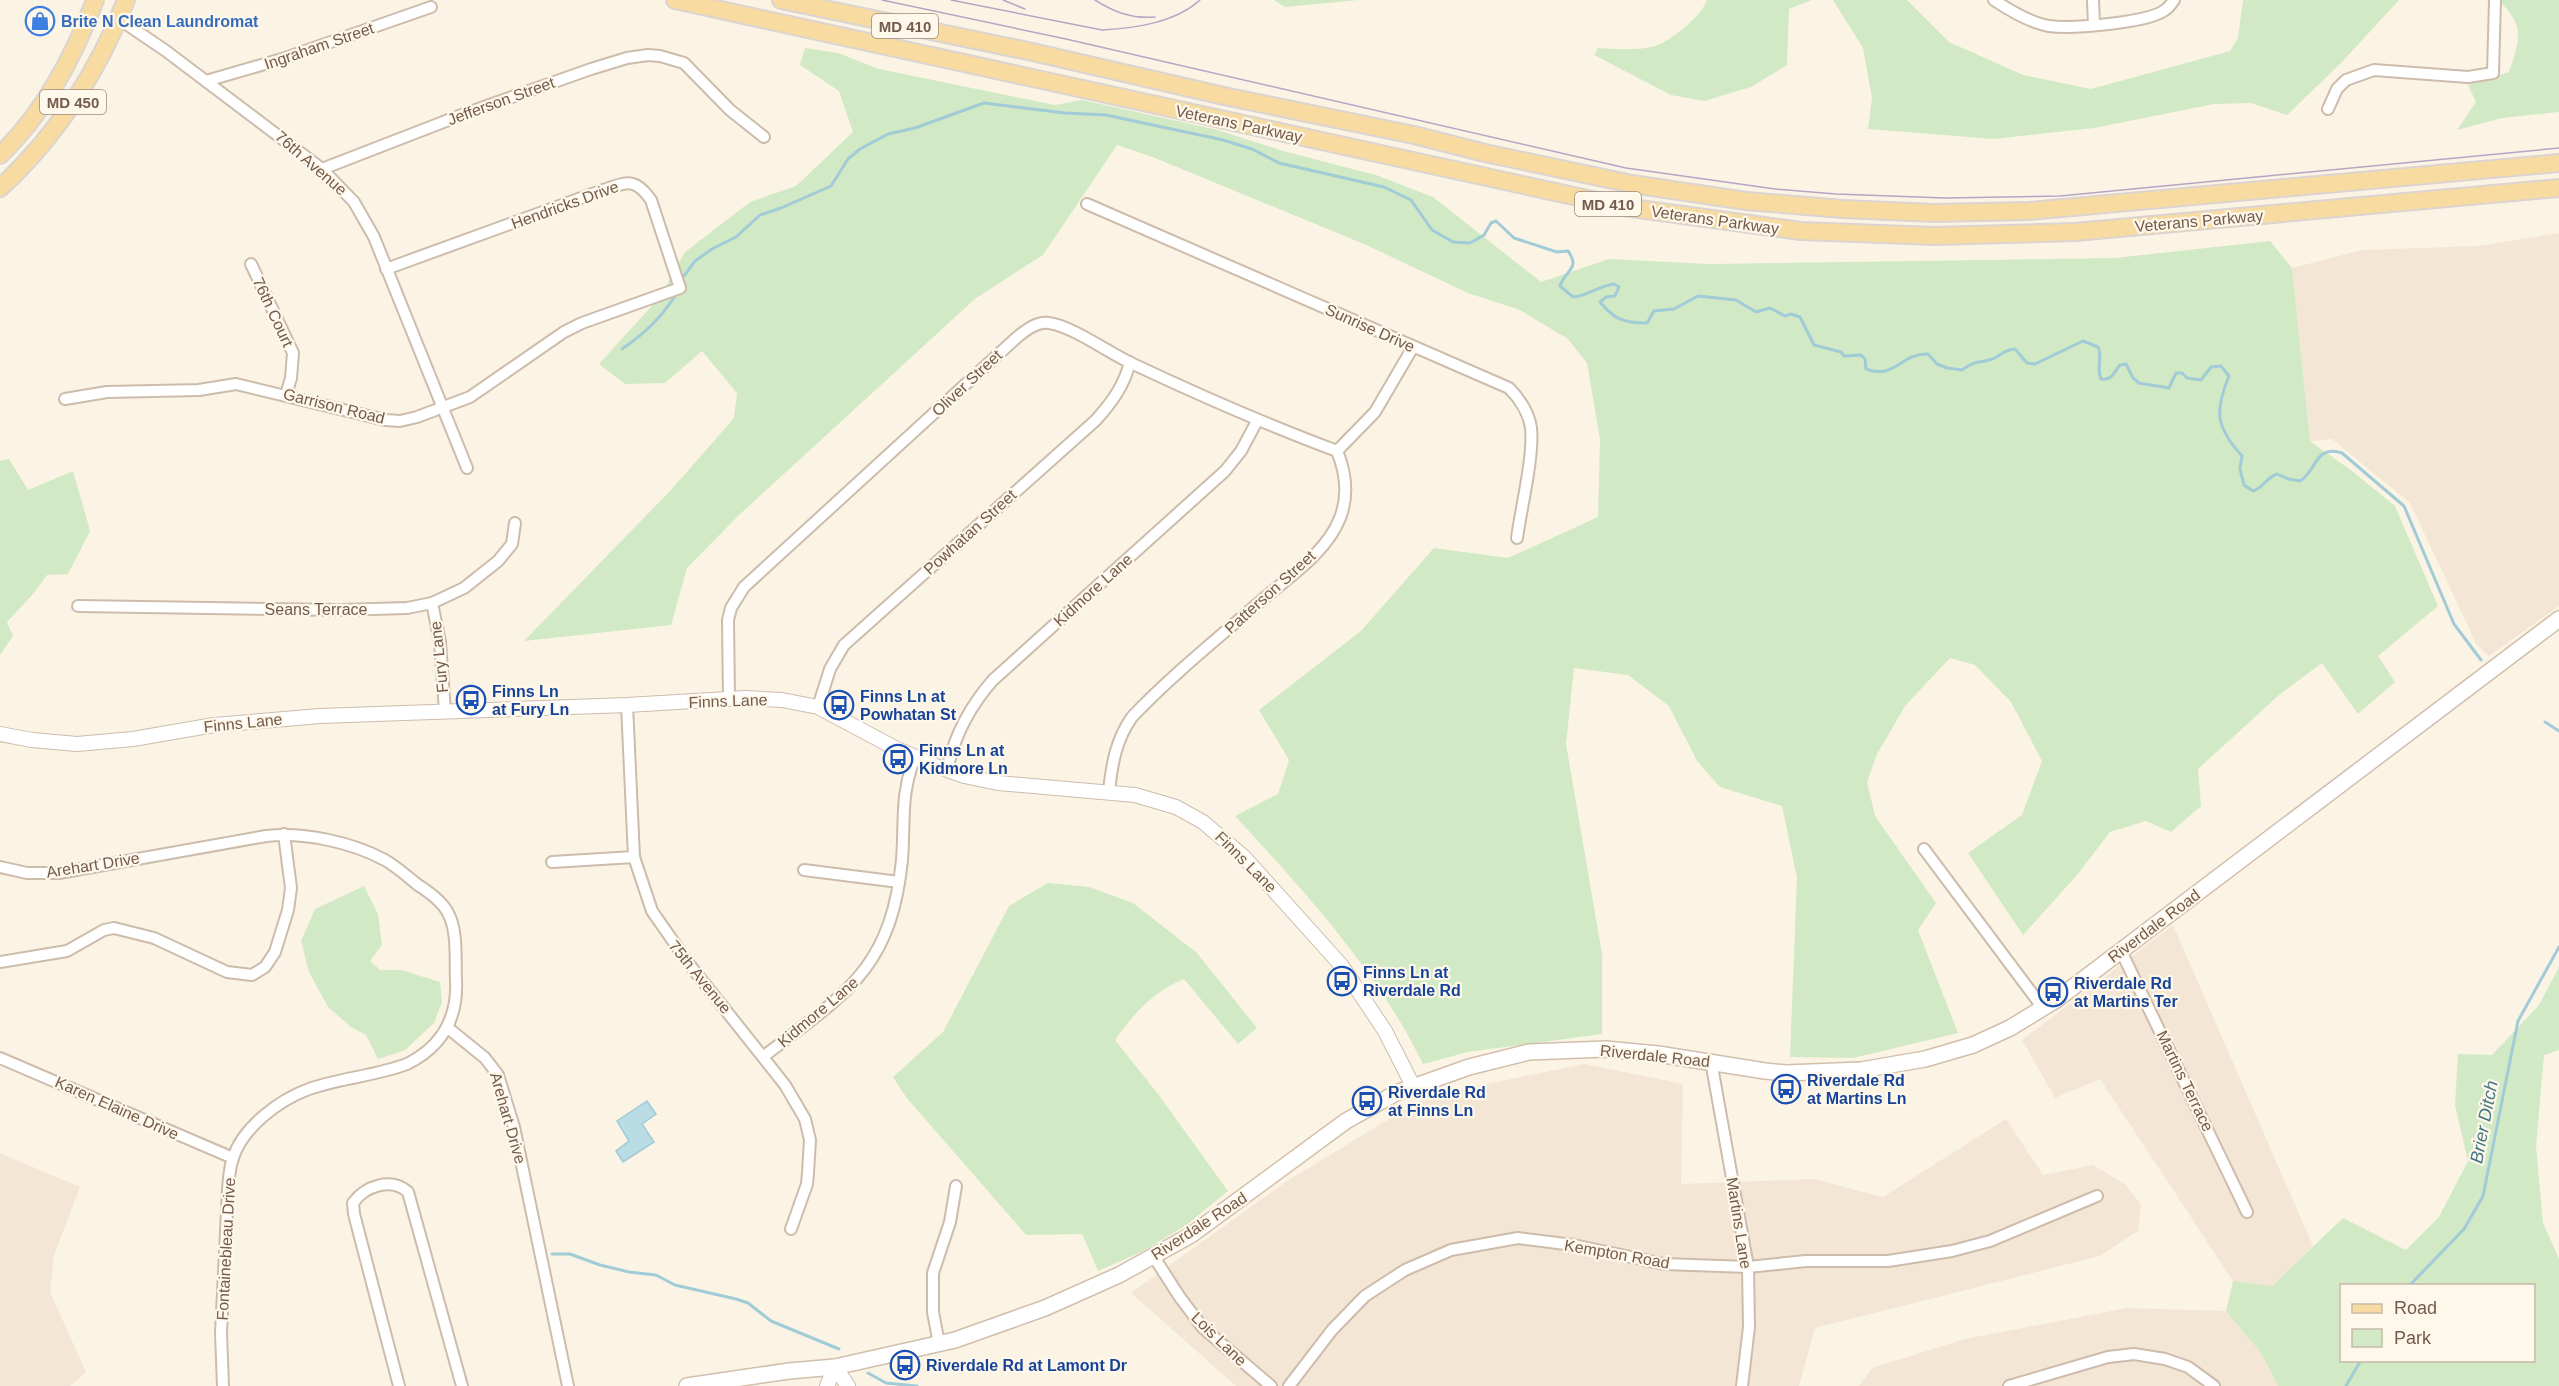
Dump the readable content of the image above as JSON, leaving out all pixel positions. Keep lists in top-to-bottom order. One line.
{"streets":{"main road":["MD 410","MD 450","Veterans Parkway","Riverdale Road"],"street":["Ingraham Street","Jefferson Street","76th Avenue","Hendricks Drive","76th Court","Sunrise Drive","Oliver Street","Garrison Road","Powhatan Street","Kidmore Lane","Patterson Street","Seans Terrace","Fury Lane","Finns Lane","Arehart Drive","75th Avenue","Martins Terrace","Karen Elaine Drive","Martins Lane","Fontainebleau Drive","Kempton Road","Lois Lane"]},"crossings":[["Ingraham Street","76th Avenue"],["Jefferson Street","76th Avenue"],["MD 450","76th Avenue"],["76th Avenue","Hendricks Drive"],["76th Avenue","Garrison Road"],["Hendricks Drive","Garrison Road"],["76th Court","Garrison Road"],["Oliver Street","Powhatan Street"],["Oliver Street","Kidmore Lane"],["Oliver Street","Patterson Street"],["Oliver Street","Finns Lane"],["Powhatan Street","Finns Lane"],["Kidmore Lane","Finns Lane"],["Kidmore Lane","75th Avenue"],["Patterson Street","Finns Lane"],["Seans Terrace","Fury Lane"],["Fury Lane","Finns Lane"],["Finns Lane","Riverdale Road"],["Finns Lane","75th Avenue"],["Arehart Drive","Fontainebleau Drive"],["Riverdale Road","Martins Terrace"],["Riverdale Road","Martins Lane"],["Riverdale Road","Lois Lane"],["Karen Elaine Drive","Fontainebleau Drive"],["Martins Lane","Kempton Road"]],"water":["Brier Ditch"],"places":{"shop":["Brite N Clean Laundromat"],"bus stop":["Finns Ln at Fury Ln","Finns Ln at Powhatan St","Finns Ln at Kidmore Ln","Finns Ln at Riverdale Rd","Riverdale Rd at Martins Ter","Riverdale Rd at Martins Ln","Riverdale Rd at Finns Ln","Riverdale Rd at Lamont Dr"]},"legend":["Road","Park"]}
